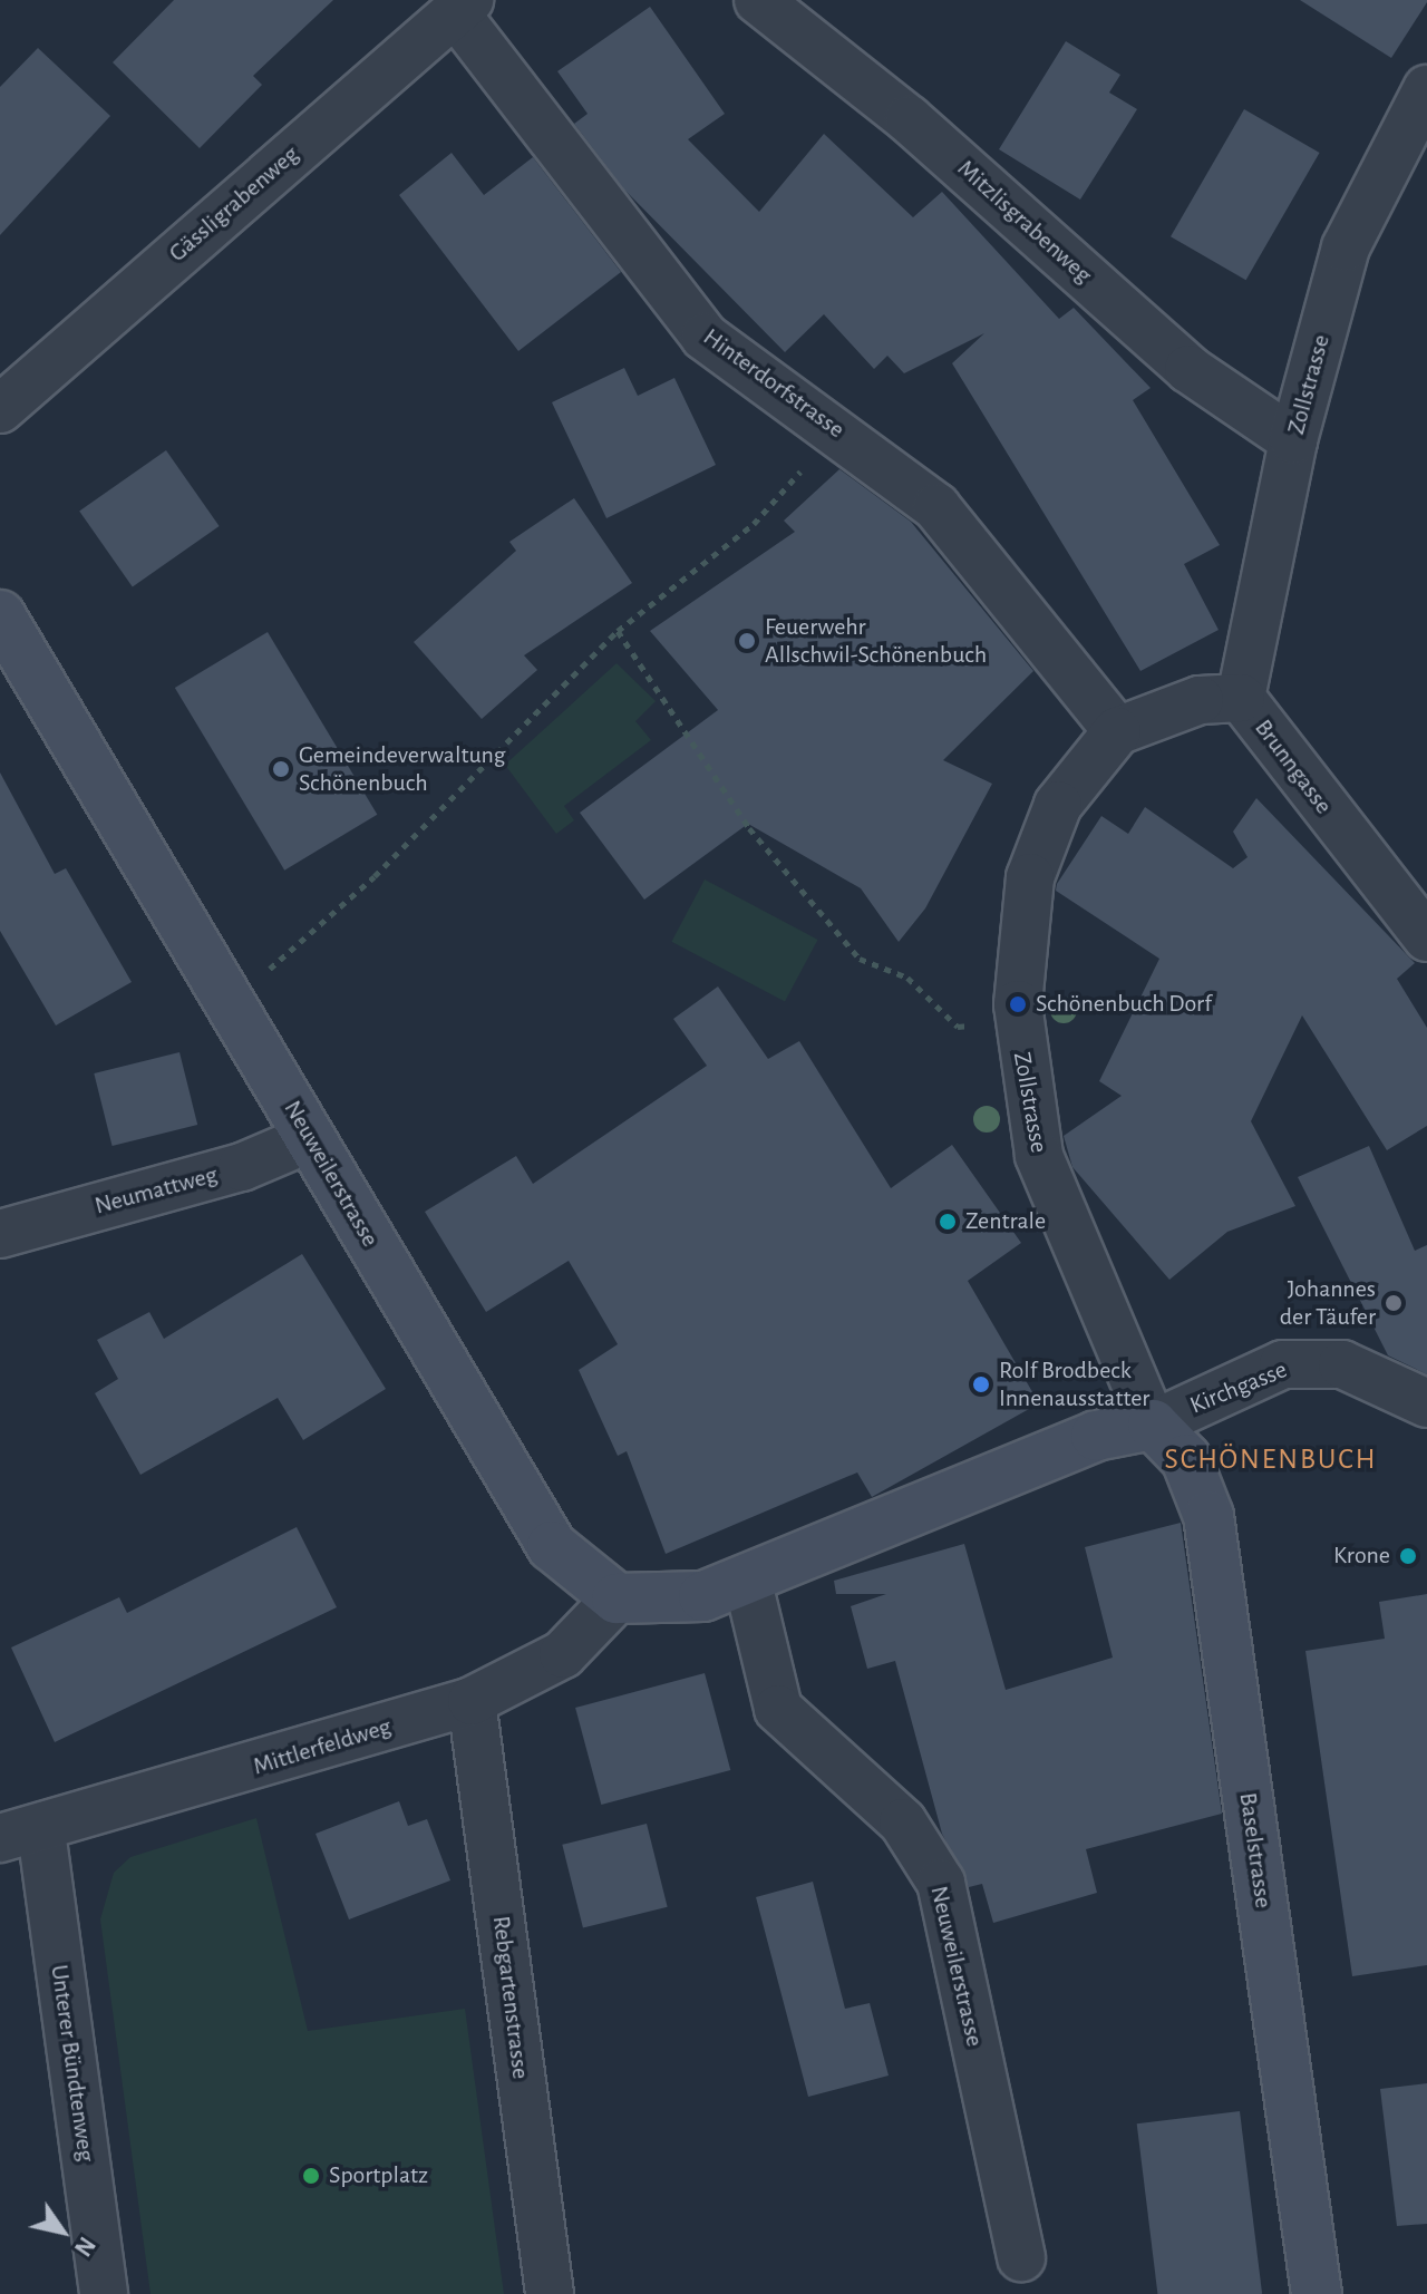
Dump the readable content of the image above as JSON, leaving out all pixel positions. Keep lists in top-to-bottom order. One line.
{"streets":{"street":["Gässligrabenweg","Mitzlisgrabenweg","Hinterdorfstrasse","Zollstrasse","Brunngasse","Neuweilerstrasse","Neumattweg","Kirchgasse","Mittlerfeldweg","Baselstrasse","Rebgartenstrasse","Unterer Bündtenweg"]},"crossings":[["Gässligrabenweg","Hinterdorfstrasse"],["Mitzlisgrabenweg","Zollstrasse"],["Hinterdorfstrasse","Zollstrasse"],["Hinterdorfstrasse","Brunngasse"],["Zollstrasse","Brunngasse"],["Zollstrasse","Kirchgasse"],["Zollstrasse","Baselstrasse"],["Neuweilerstrasse","Neumattweg"],["Neuweilerstrasse","Mittlerfeldweg"],["Kirchgasse","Baselstrasse"],["Mittlerfeldweg","Rebgartenstrasse"],["Mittlerfeldweg","Unterer Bündtenweg"]],"districts":["SCHÖNENBUCH"],"places":["Feuerwehr Allschwil-Schönenbuch","Gemeindeverwaltung Schönenbuch","Schönenbuch Dorf","Zentrale","Johannes der Täufer","Rolf Brodbeck Innenausstatter","Krone","Sportplatz"],"north":"bottom right"}
